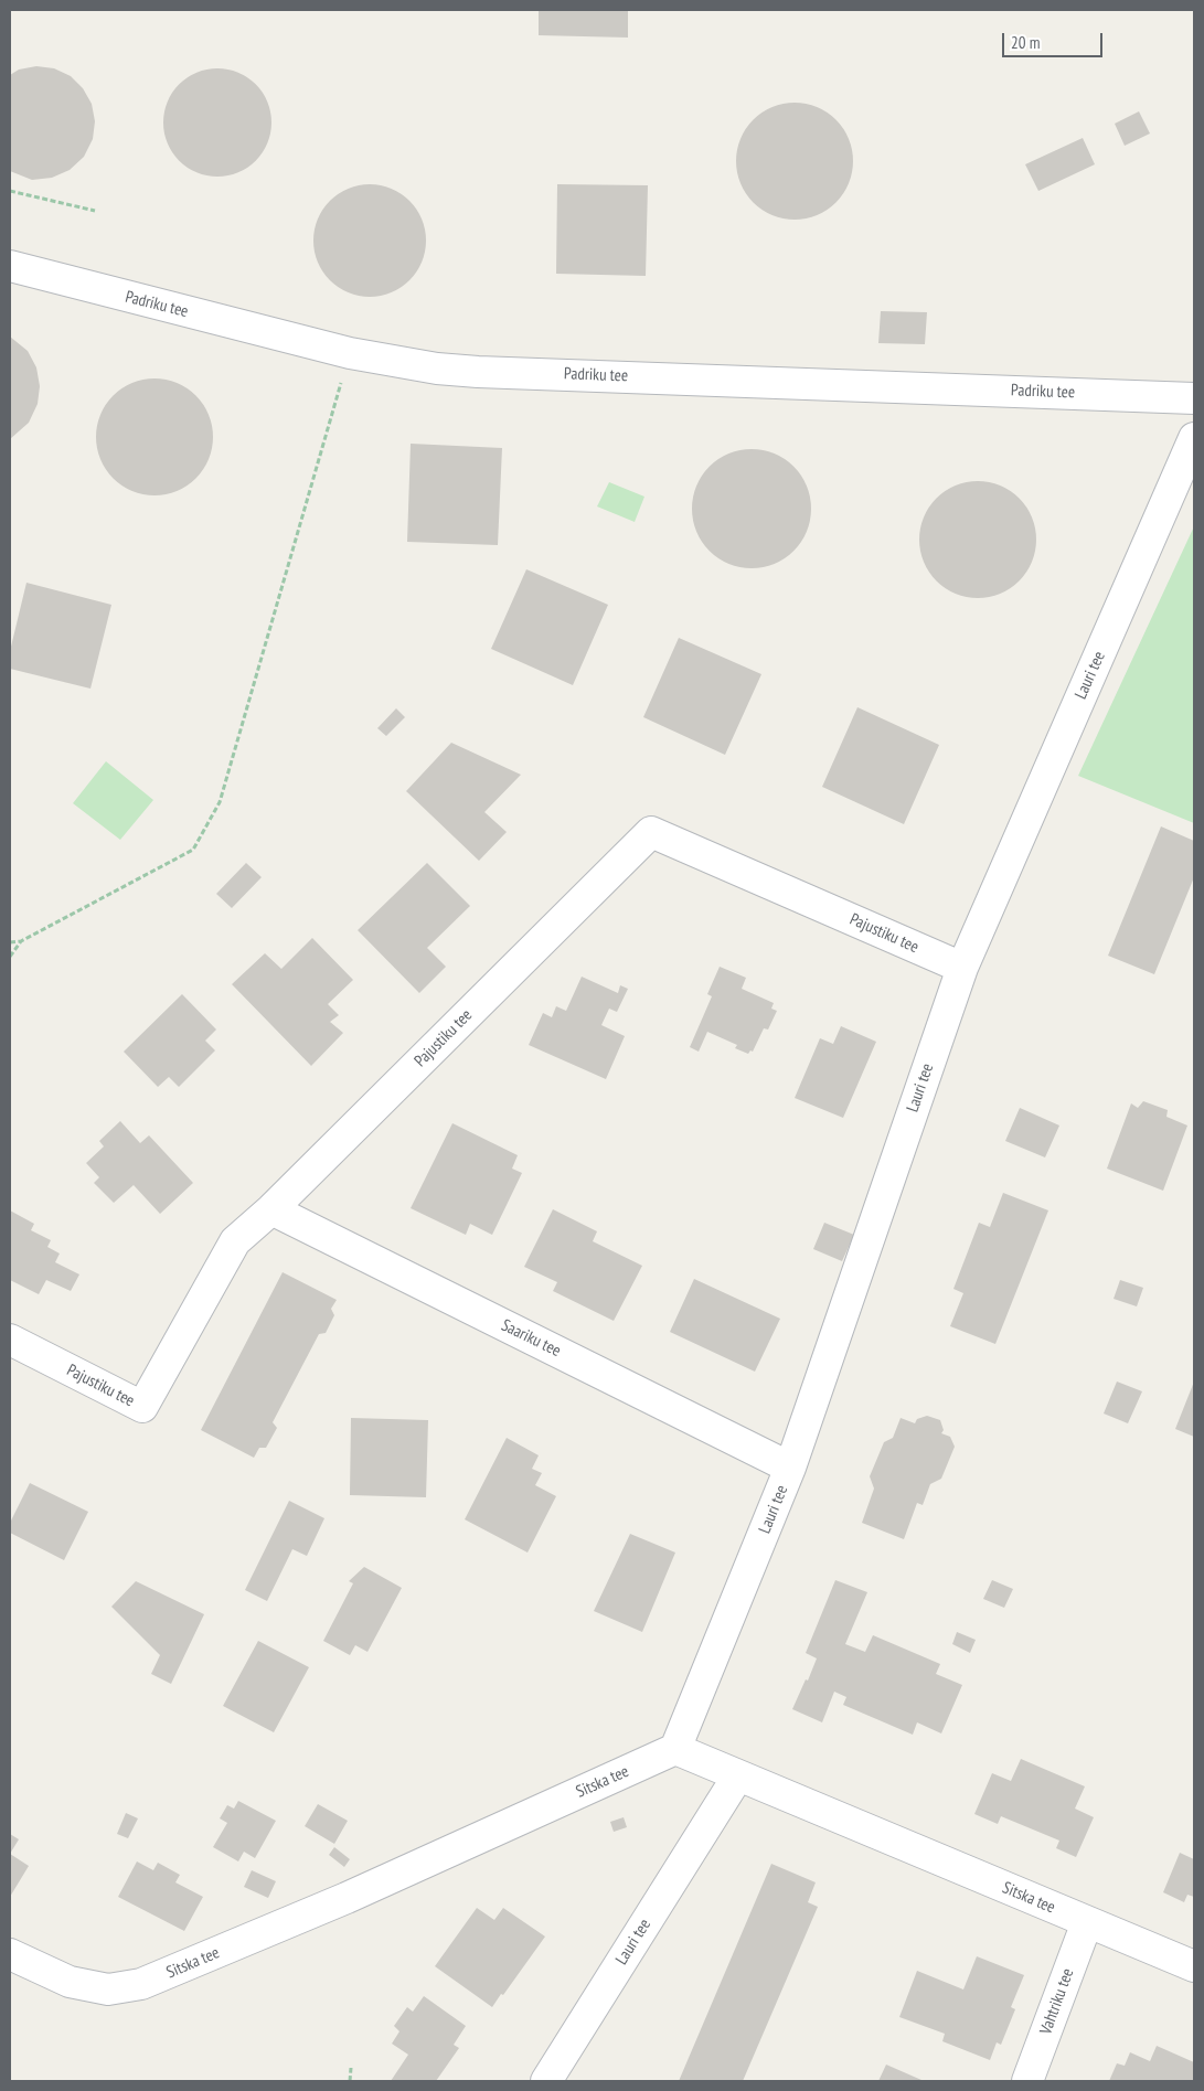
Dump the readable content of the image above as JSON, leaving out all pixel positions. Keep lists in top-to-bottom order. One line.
{"streets":{"street":["Padriku tee","Lauri tee","Pajustiku tee","Saariku tee","Sitska tee","Vahtriku tee"]},"crossings":[["Lauri tee","Pajustiku tee"],["Lauri tee","Saariku tee"],["Lauri tee","Sitska tee"],["Pajustiku tee","Saariku tee"],["Sitska tee","Vahtriku tee"]],"scale_bar":"20 m"}
